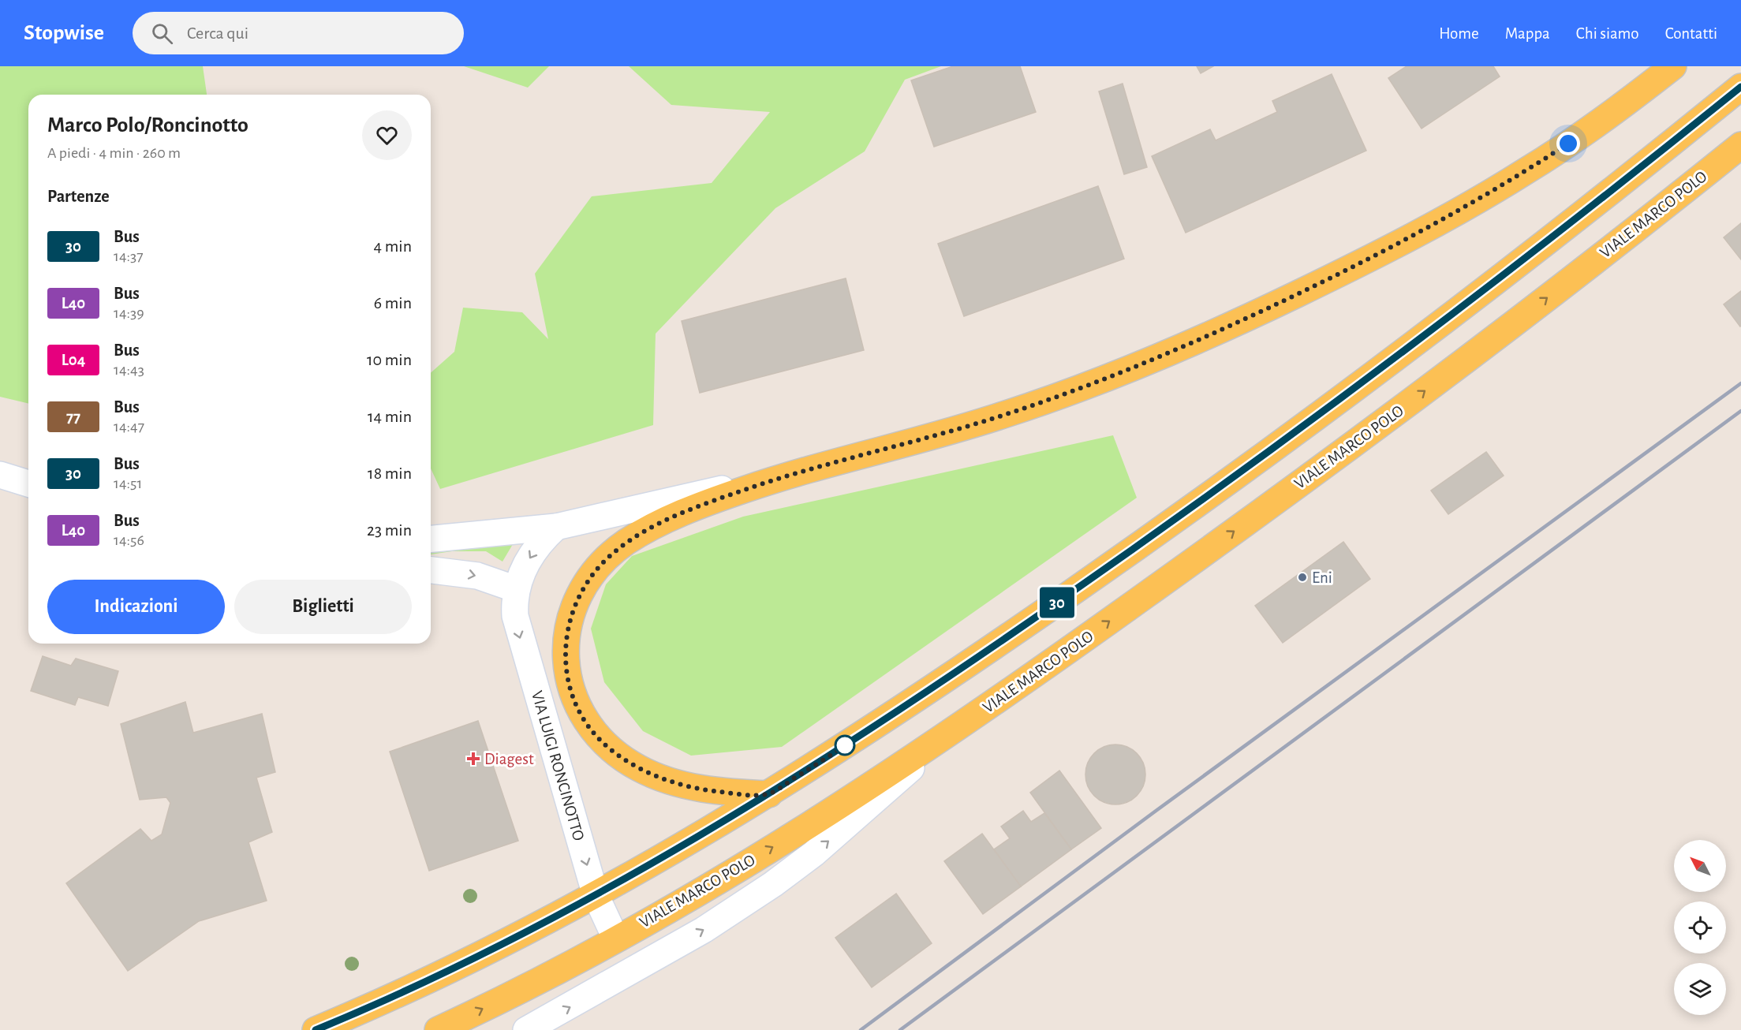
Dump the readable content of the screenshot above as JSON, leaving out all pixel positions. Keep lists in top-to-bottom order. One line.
{"streets":{"main road":["VIALE MARCO POLO"],"street":["VIA LUIGI RONCINOTTO"]},"crossings":[["VIALE MARCO POLO","VIA LUIGI RONCINOTTO"]],"one_way":["VIA LUIGI RONCINOTTO"],"places":{"other":["Eni"],"health":["Diagest"]},"lines":["bus line 30"],"north":"top left","page":{"header":"Stopwise","search":"Cerca qui","nav":["Home","Mappa","Chi siamo","Contatti"],"on_map":"30","heading":[["Marco Polo/Roncinotto","A piedi · 4 min · 260 m"],"Partenze"],"list":[{"mark":"30","name":"Bus","note":"14:37","value":"4 min"},{"mark":"L40","name":"Bus","note":"14:39","value":"6 min"},{"mark":"L04","name":"Bus","note":"14:43","value":"10 min"},{"mark":"77","name":"Bus","note":"14:47","value":"14 min"},{"mark":"30","name":"Bus","note":"14:51","value":"18 min"},{"mark":"L40","name":"Bus","note":"14:56","value":"23 min"}],"buttons":["Indicazioni","Biglietti"]}}
